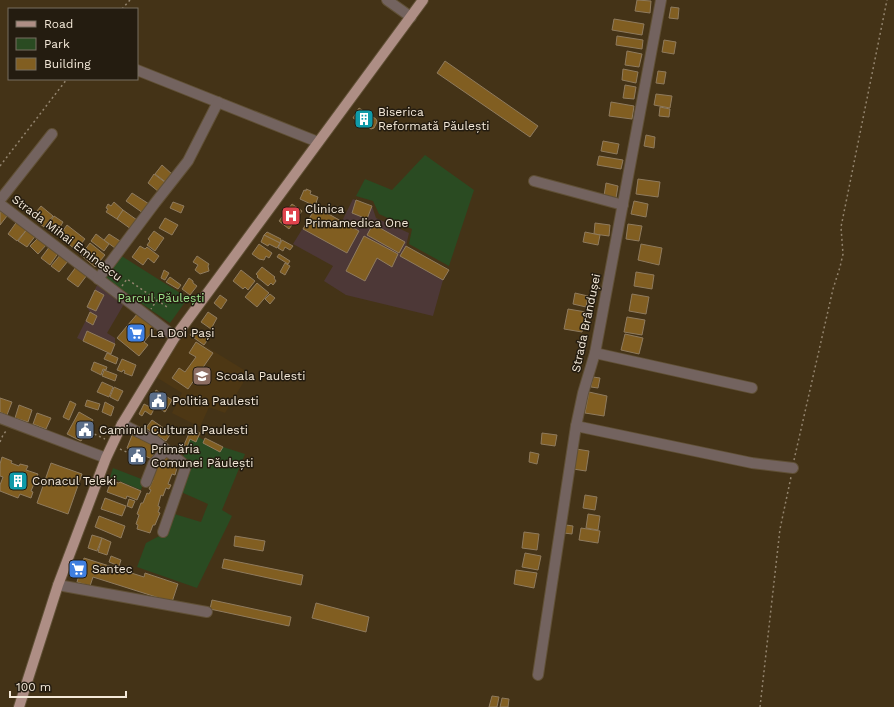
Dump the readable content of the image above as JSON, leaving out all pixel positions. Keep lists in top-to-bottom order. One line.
{"streets":{"street":["Strada Mihai Eminescu","Strada Brândușei"]},"parks":["Parcul Păulești"],"places":{"building":["Biserica Reformată Păulești","Conacul Teleki"],"hospital":["Clinica Primamedica One"],"supermarket":["La Doi Pași","Santec"],"school or university":["Scoala Paulesti"],"public building":["Politia Paulesti","Caminul Cultural Paulesti","Primăria Comunei Păulești"]},"legend":["Road","Park","Building"],"scale_bar":"100 m"}
